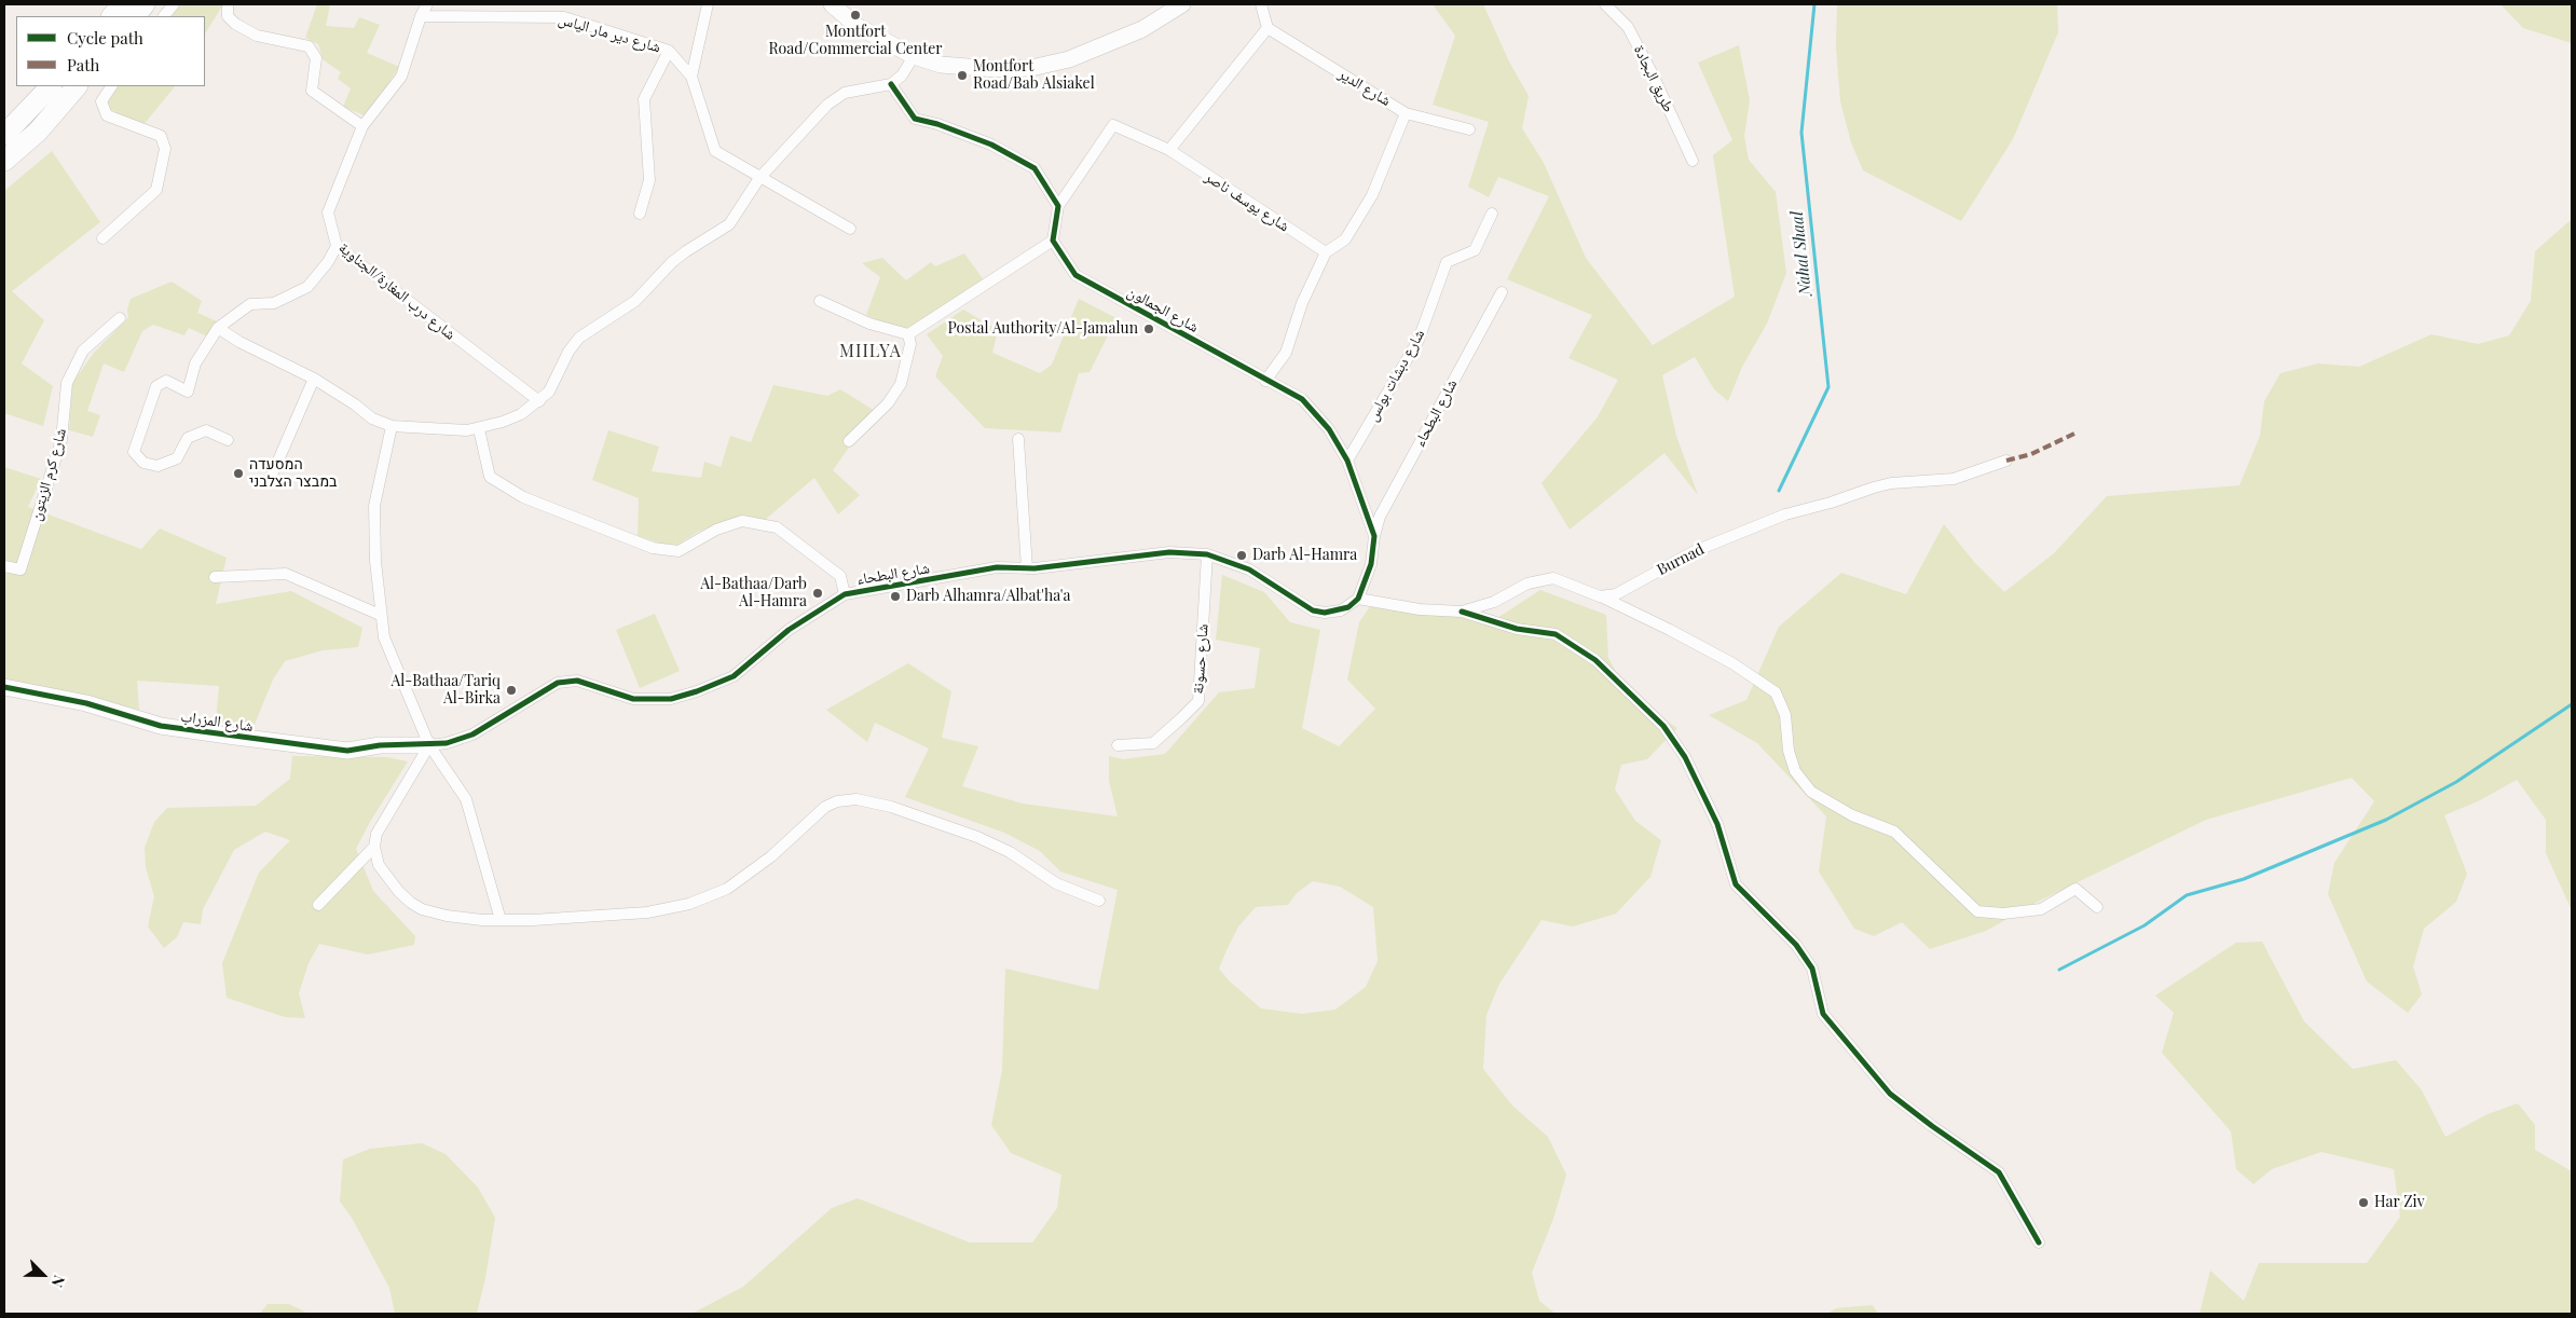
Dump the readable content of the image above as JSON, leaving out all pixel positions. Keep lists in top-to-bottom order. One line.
{"streets":{"street":["شارع دير مار الياس","طريق البجادة","شارع الدير","شارع يوسف ناصر","شارع درب المغارة/الجناوية","شارع الجمالون","شارع دبشات بولس","شارع البطحاء","شارع كرم الزيتون","Burnad","شارع حسونة","شارع المزراب"]},"crossings":[["شارع دير مار الياس","شارع درب المغارة/الجناوية"],["شارع الجمالون","شارع دبشات بولس"],["شارع الجمالون","شارع البطحاء"],["شارع البطحاء","شارع حسونة"],["شارع البطحاء","شارع المزراب"]],"districts":["MIILYA"],"water":["Nahal Shaal"],"places":["Montfort Road/Commercial Center","Montfort Road/Bab Alsiakel","Postal Authority/Al-Jamalun","המסעדה במבצר הצלבני","Darb Al-Hamra","Al-Bathaa/Darb Al-Hamra","Darb Alhamra/Albat'ha'a","Al-Bathaa/Tariq Al-Birka","Har Ziv"],"legend":["Cycle path","Path"],"north":"bottom right"}
